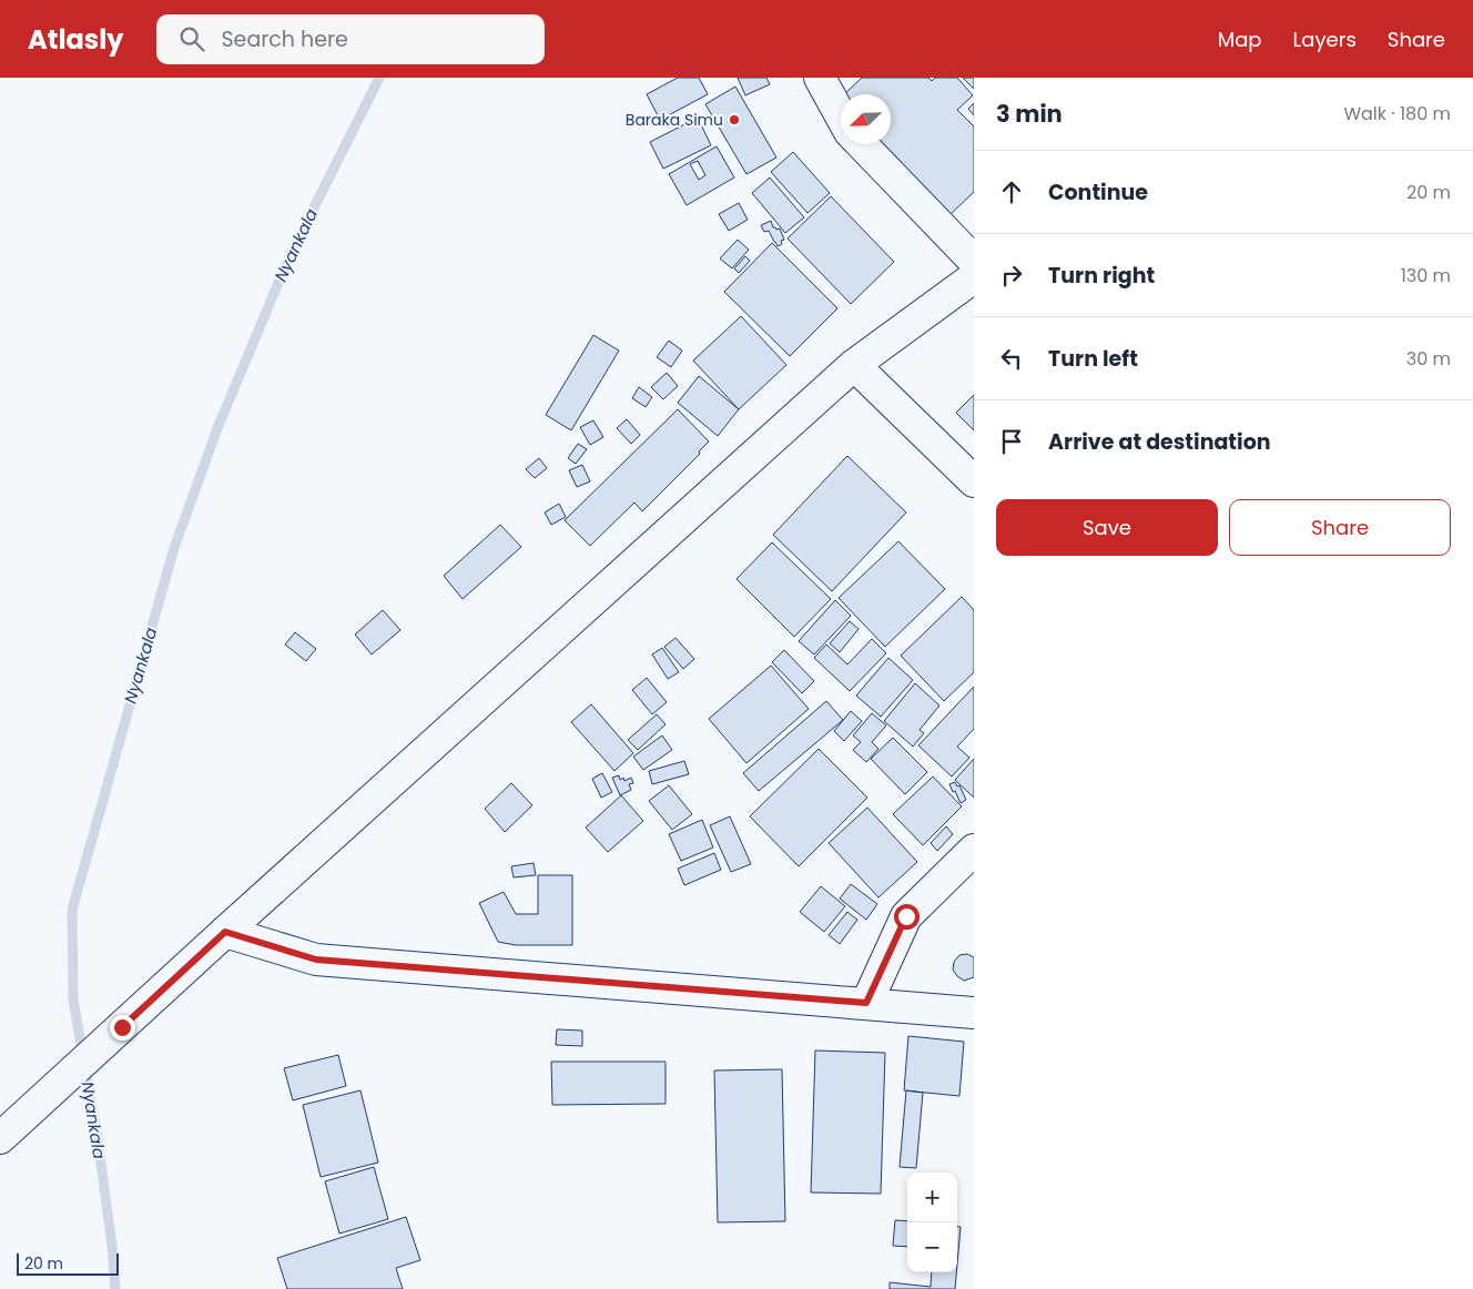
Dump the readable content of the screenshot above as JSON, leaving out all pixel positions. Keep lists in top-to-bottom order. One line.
{"water":["Nyankala"],"places":["Baraka Simu"],"scale_bar":"20 m","north":"bottom left","page":{"header":"Atlasly","search":"Search here","nav":["Map","Layers","Share"],"heading":["3 min","Walk · 180 m"],"list":[["Continue","20 m"],["Turn right","130 m"],["Turn left","30 m"],"Arrive at destination"],"buttons":["Save","Share"],"map_buttons":["+","−"],"scale":"20 m"}}
